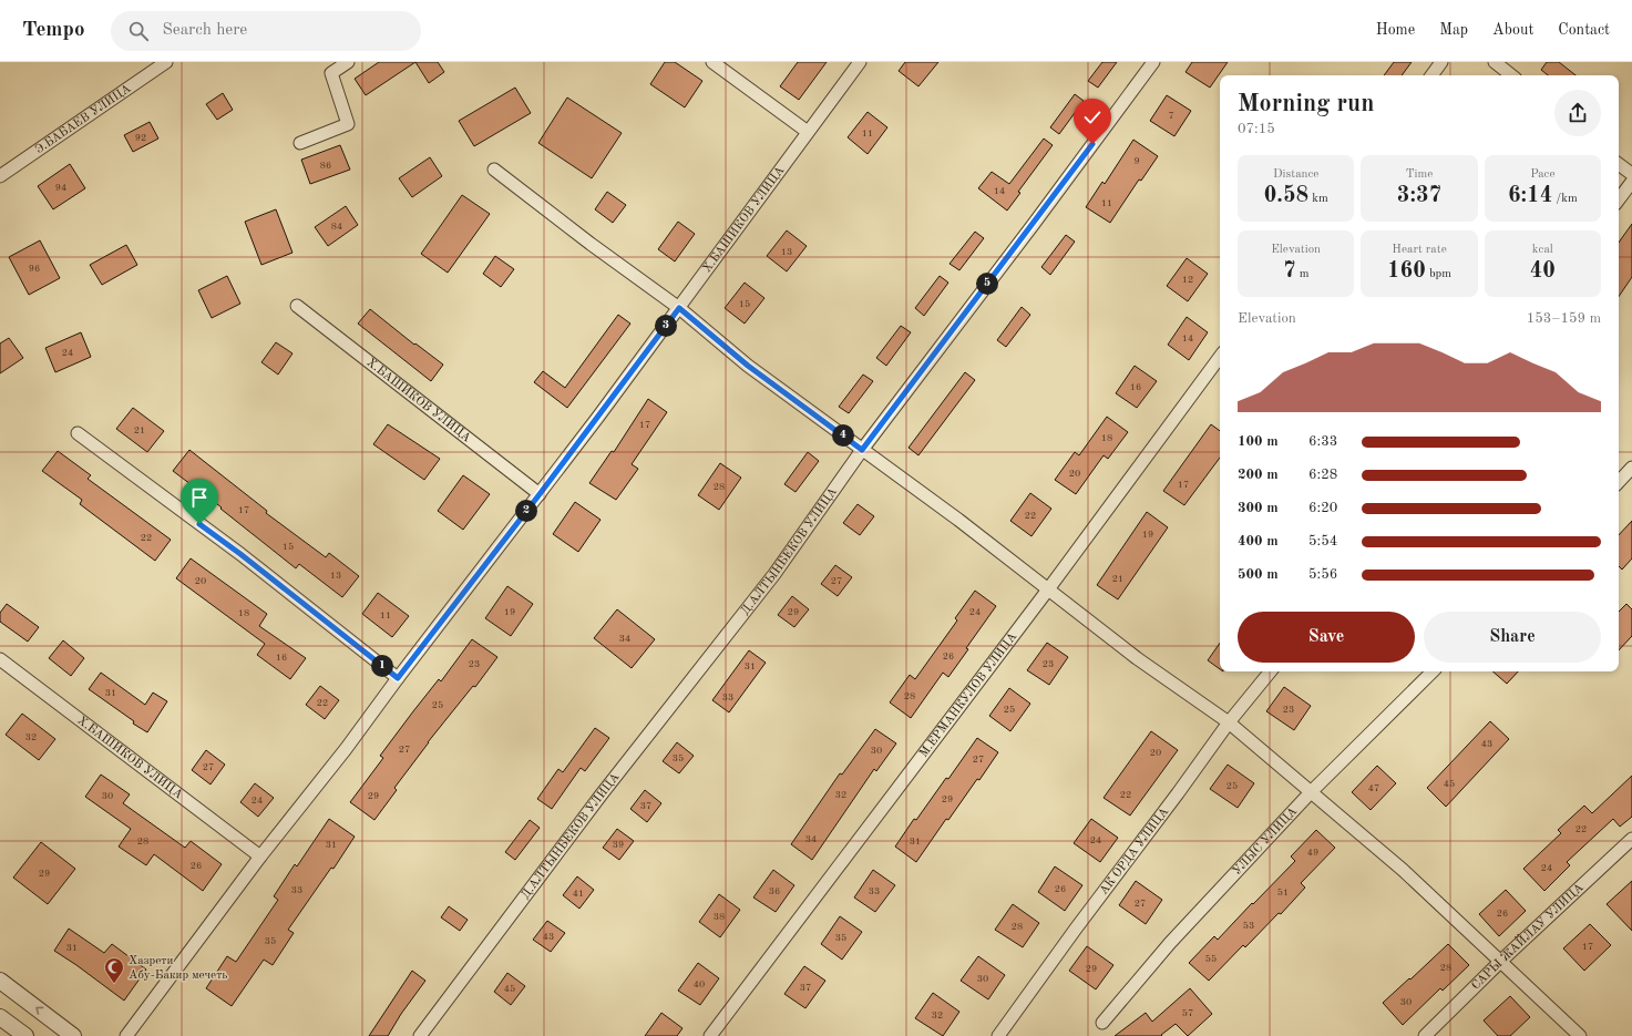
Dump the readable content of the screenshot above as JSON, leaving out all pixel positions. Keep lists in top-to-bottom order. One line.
{"streets":{"street":["Э.БАБАЕВ УЛИЦА","Х.БАШИКОВ УЛИЦА","Д.АЛТЫНБЕКОВ УЛИЦА","М.ЕРМАНКУЛОВ УЛИЦА","УЛЫС УЛИЦА","АК ОРДА УЛИЦА","САРЫ ЖАЙЛАУ УЛИЦА"]},"places":{"mosque":["Хазрети Абу-Бакир мечеть"]},"house_numbers":["7","11","92","9","86","94","14","11","84","13","96","12","15","14","24","16","17","21","18","20","17","28","17","22","19","22","15","13","21","20","27","19","29","24","18","11","34","26","16","23","23","31","31","28","33","22","25","25","23","32","43","27","30","20","35","27","27","45","25","47","32","22","30","29","29","24","37","22","34","24","28","31","31","39","49","26","24","29","26","33","36","33","51","41","27","26","38","53","28","43","35","35","17","31","55","28","29","30","40","37","45","30","57","32"],"page":{"header":"Tempo","search":"Search here","nav":["Home","Map","About","Contact"],"heading":["Morning run","07:15"],"stats":[["Distance","0.58 km"],["Time","3:37"],["Pace","6:14 /km"],["Elevation","7 m"],["Heart rate","160 bpm"],["kcal","40"]],"pins":["5","3","4","2","1"],"chart":["Elevation","153–159 m"],"list":[{"name":"100 m","note":"6:33"},{"name":"200 m","note":"6:28"},{"name":"300 m","note":"6:20"},{"name":"400 m","note":"5:54"},{"name":"500 m","note":"5:56"}],"buttons":["Save","Share"]}}
